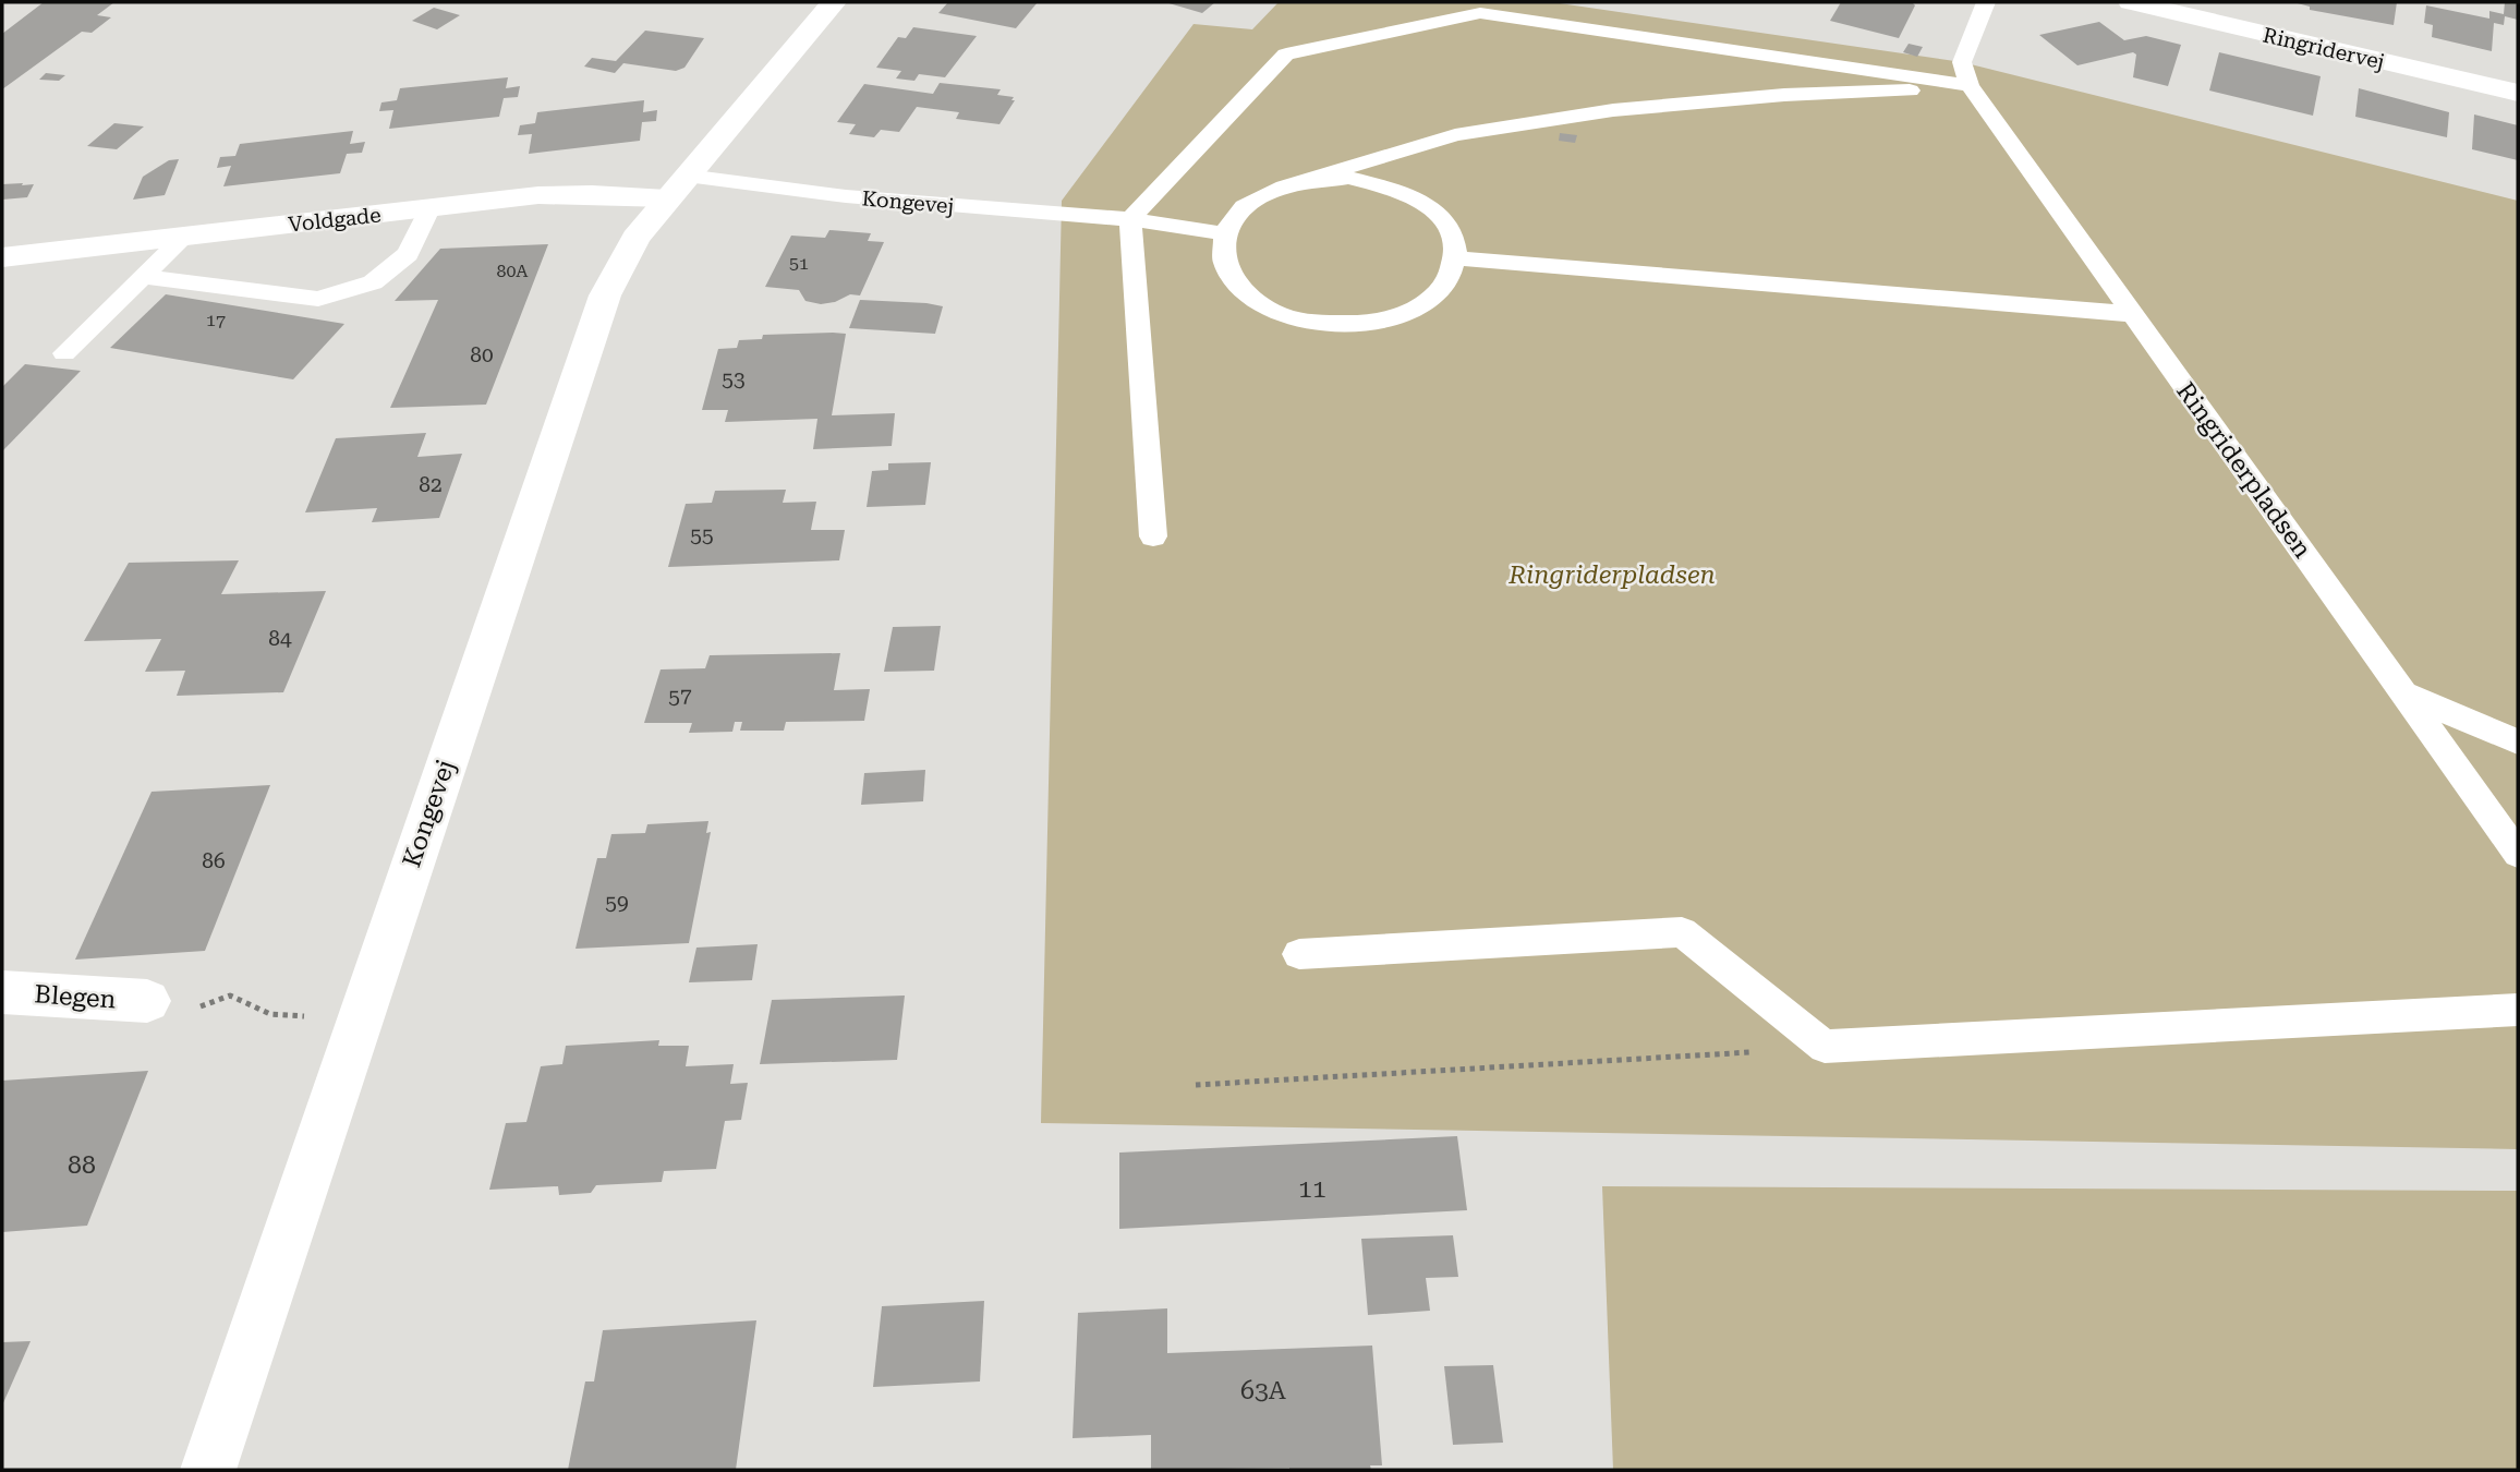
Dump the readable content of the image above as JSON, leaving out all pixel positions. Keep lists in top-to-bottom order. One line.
{"streets":{"street":["Ringridervej","Kongevej","Voldgade","Blegen"],"lane":["Ringriderpladsen"]},"crossings":[["Kongevej","Voldgade"]],"parks":["Ringriderpladsen"],"house_numbers":["51","80A","17","80","53","82","55","84","57","86","59","88","11","63A"]}
